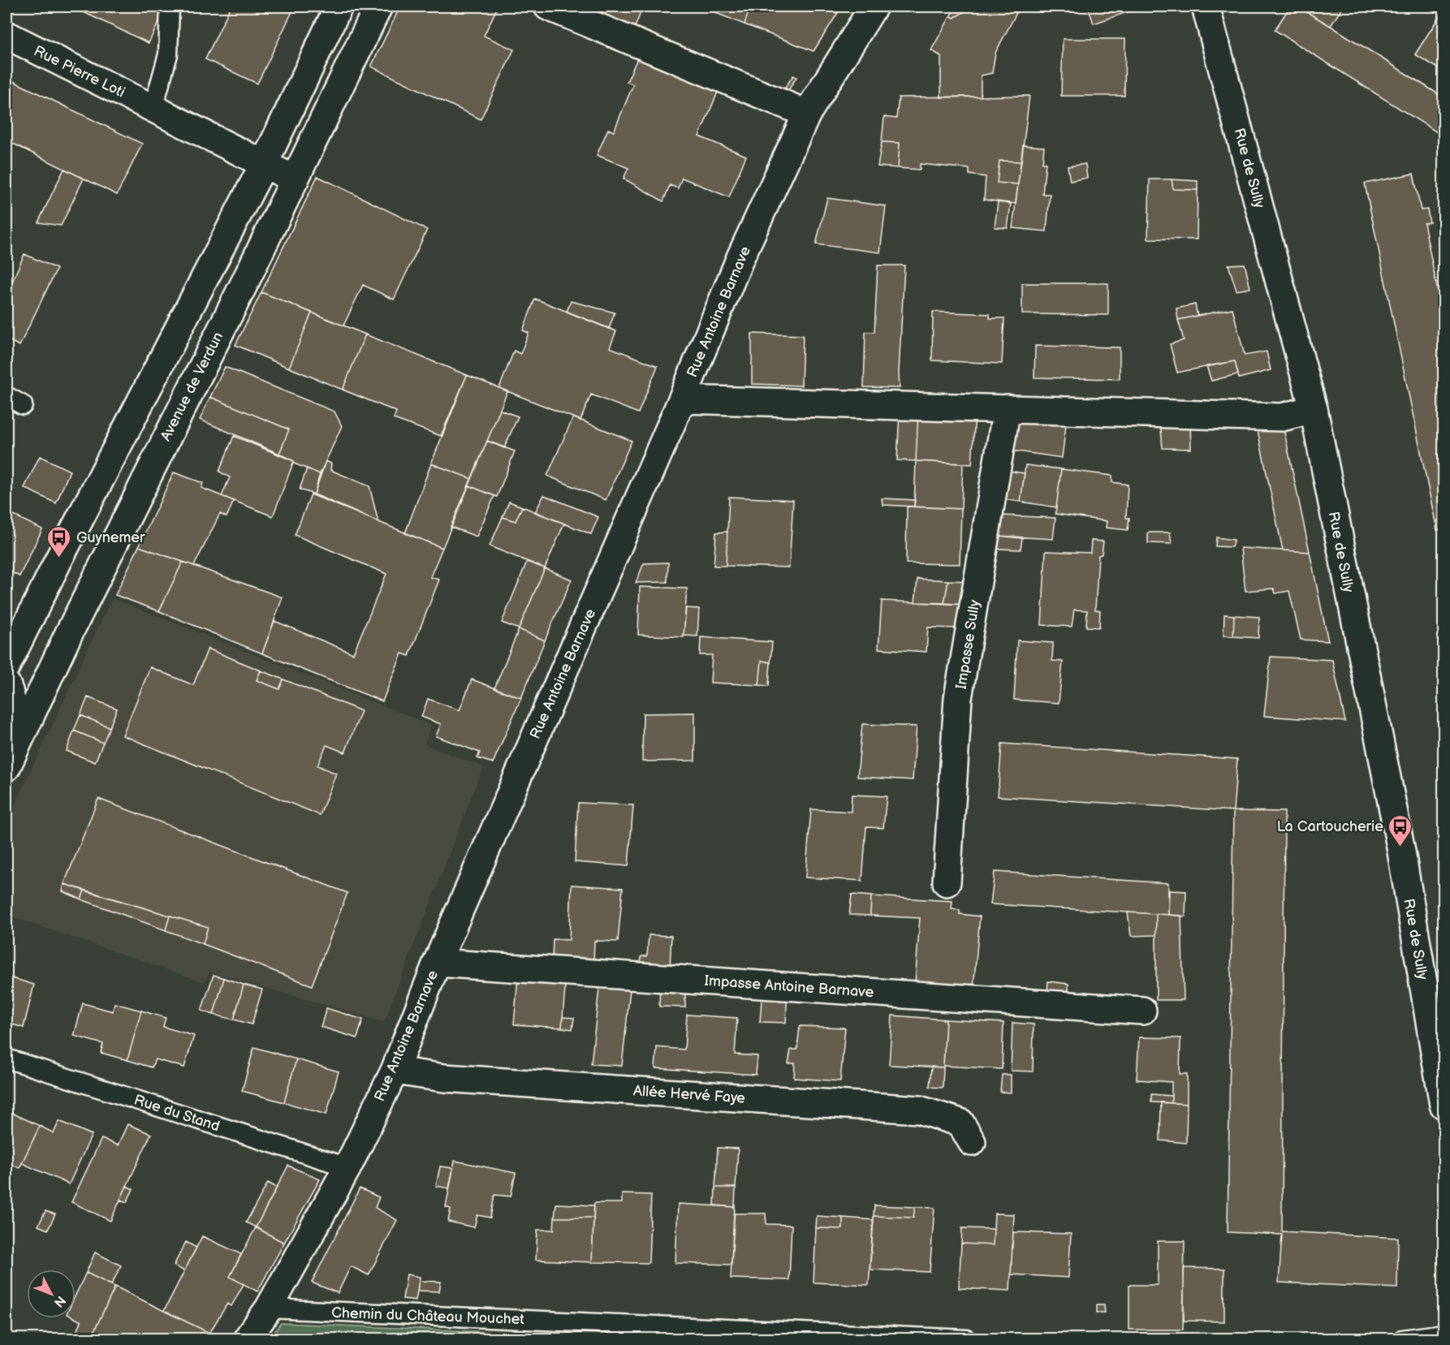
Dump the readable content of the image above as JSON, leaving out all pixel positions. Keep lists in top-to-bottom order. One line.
{"streets":{"street":["Rue Pierre Loti","Rue de Sully","Rue Antoine Barnave","Avenue de Verdun","Impasse Sully","Impasse Antoine Barnave","Allée Hervé Faye"],"lane":["Rue du Stand","Chemin du Château Mouchet"]},"crossings":[["Rue Pierre Loti","Avenue de Verdun"],["Rue Antoine Barnave","Impasse Antoine Barnave"],["Rue Antoine Barnave","Allée Hervé Faye"],["Rue Antoine Barnave","Rue du Stand"],["Rue Antoine Barnave","Chemin du Château Mouchet"]],"places":{"bus stop":["Guynemer","La Cartoucherie"]},"north":"bottom right"}
